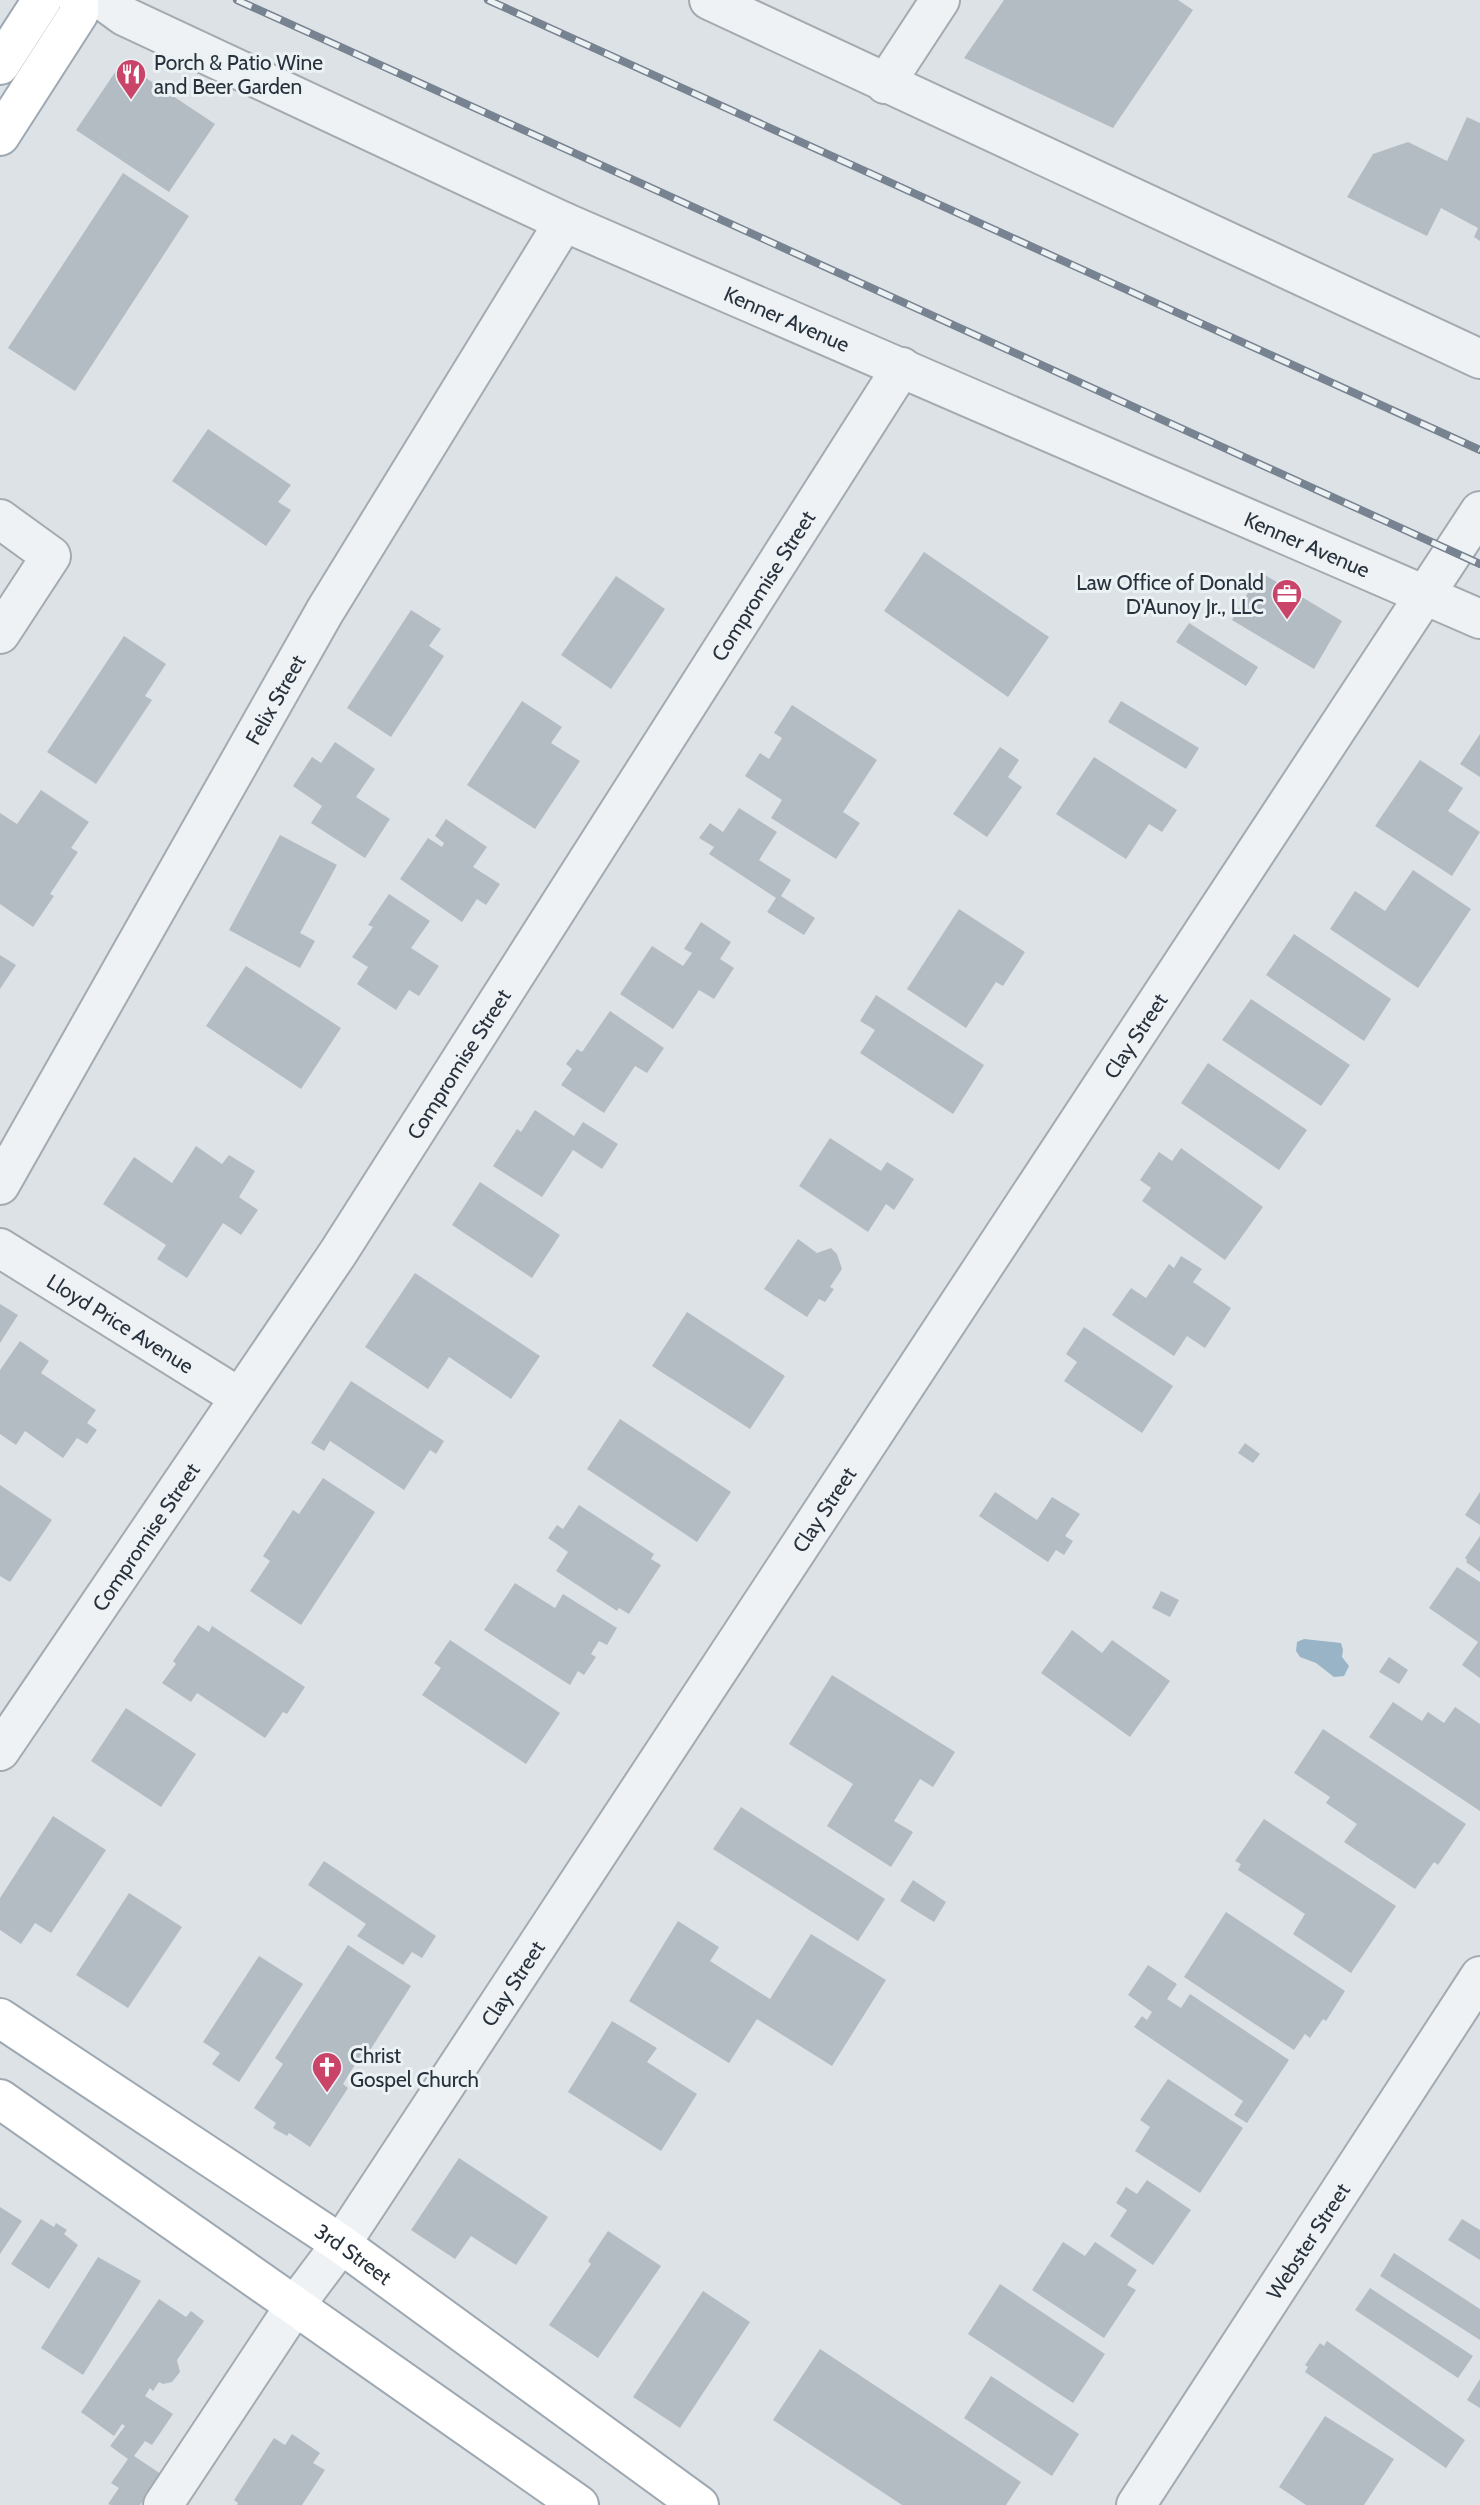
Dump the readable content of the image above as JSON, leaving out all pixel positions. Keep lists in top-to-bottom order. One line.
{"streets":{"main road":["3rd Street"],"street":["Kenner Avenue","Compromise Street","Felix Street","Clay Street","Lloyd Price Avenue","Webster Street"]},"crossings":[["Kenner Avenue","Compromise Street"],["Kenner Avenue","Felix Street"],["Kenner Avenue","Clay Street"],["Compromise Street","Lloyd Price Avenue"],["Clay Street","3rd Street"]],"places":{"restaurant":["Porch & Patio Wine and Beer Garden"],"office":["Law Office of Donald D'Aunoy Jr., LLC"],"church":["Christ Gospel Church"]}}
